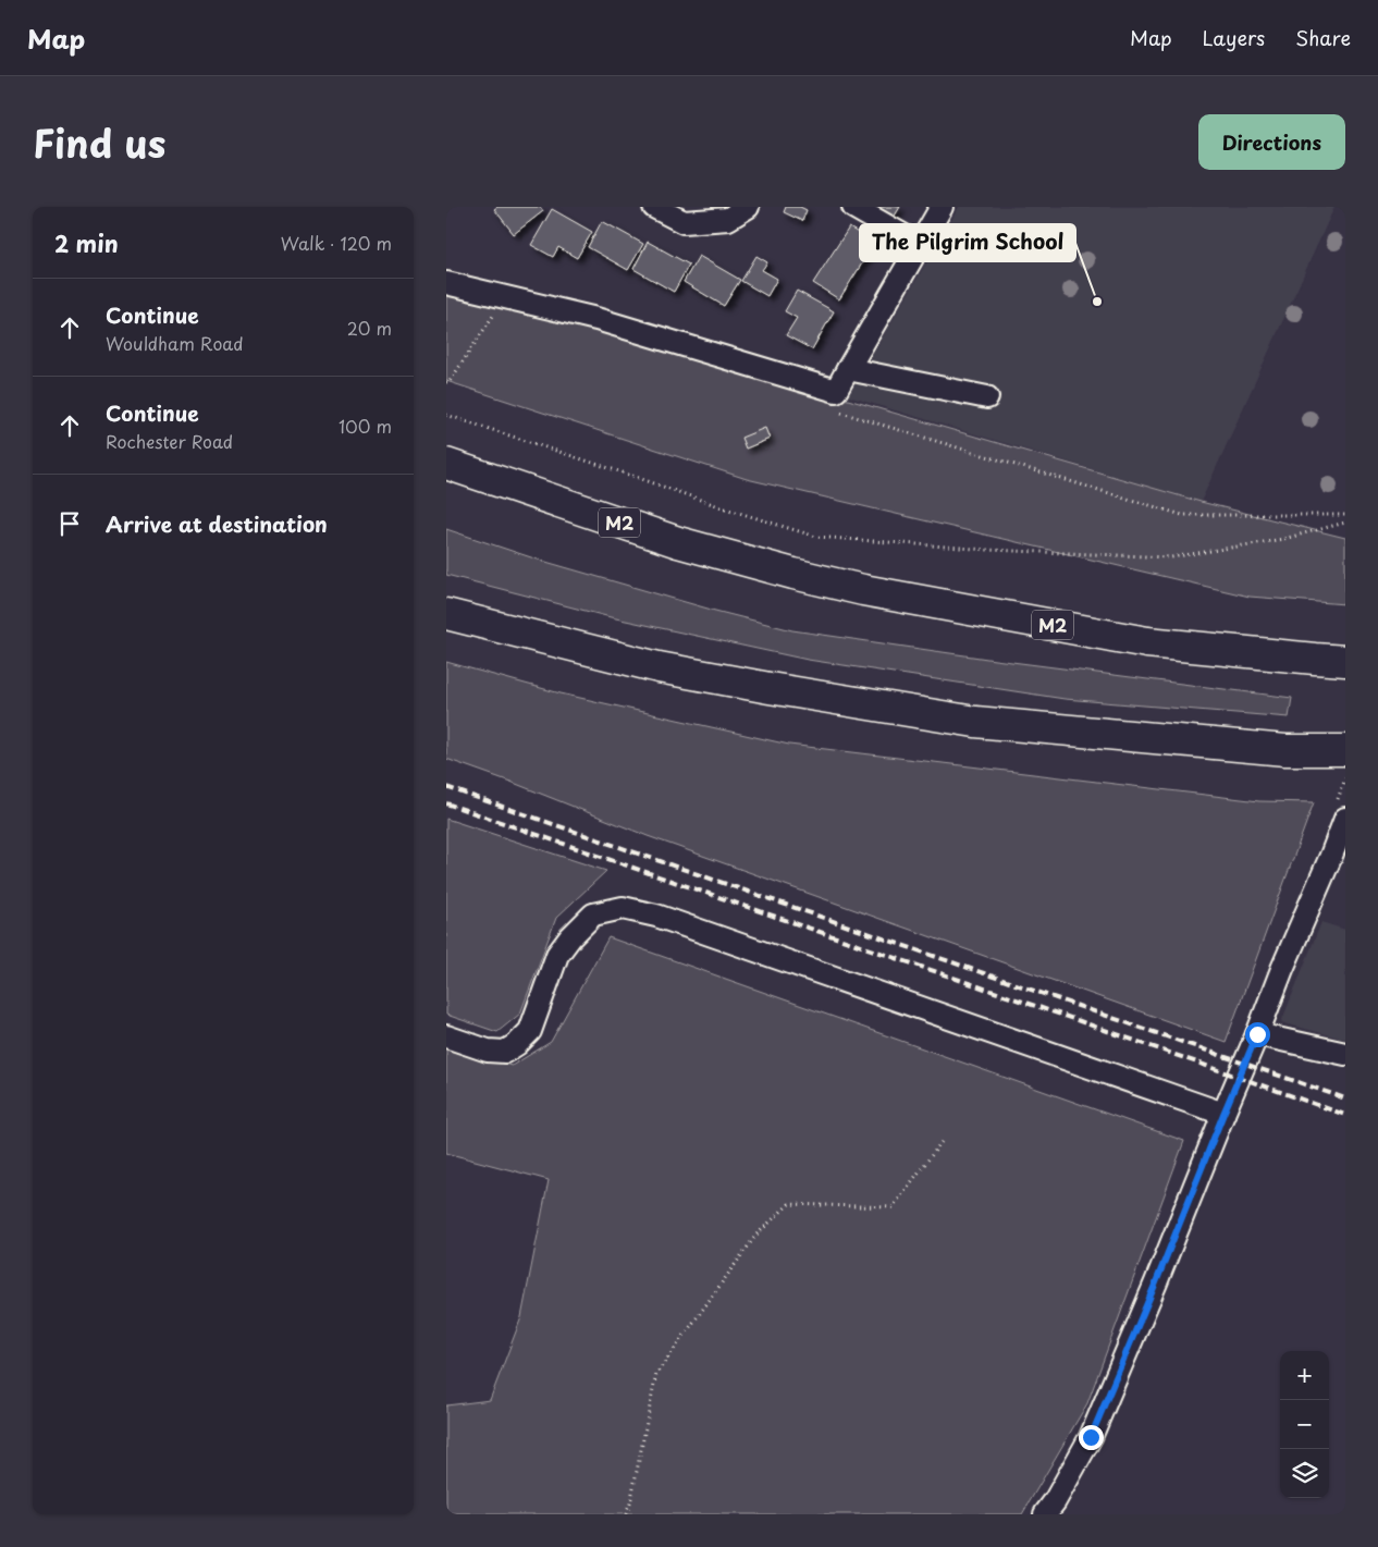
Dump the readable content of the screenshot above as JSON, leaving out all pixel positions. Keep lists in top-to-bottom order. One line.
{"streets":{"highway":["M2"]},"places":["The Pilgrim School"],"page":{"header":"Map","nav":["Map","Layers","Share"],"title":"Find us","buttons":"Directions","heading":["2 min","Walk · 120 m"],"list":[["Continue","Wouldham Road","20 m"],["Continue","Rochester Road","100 m"],"Arrive at destination"],"map_buttons":["+","−"]}}
